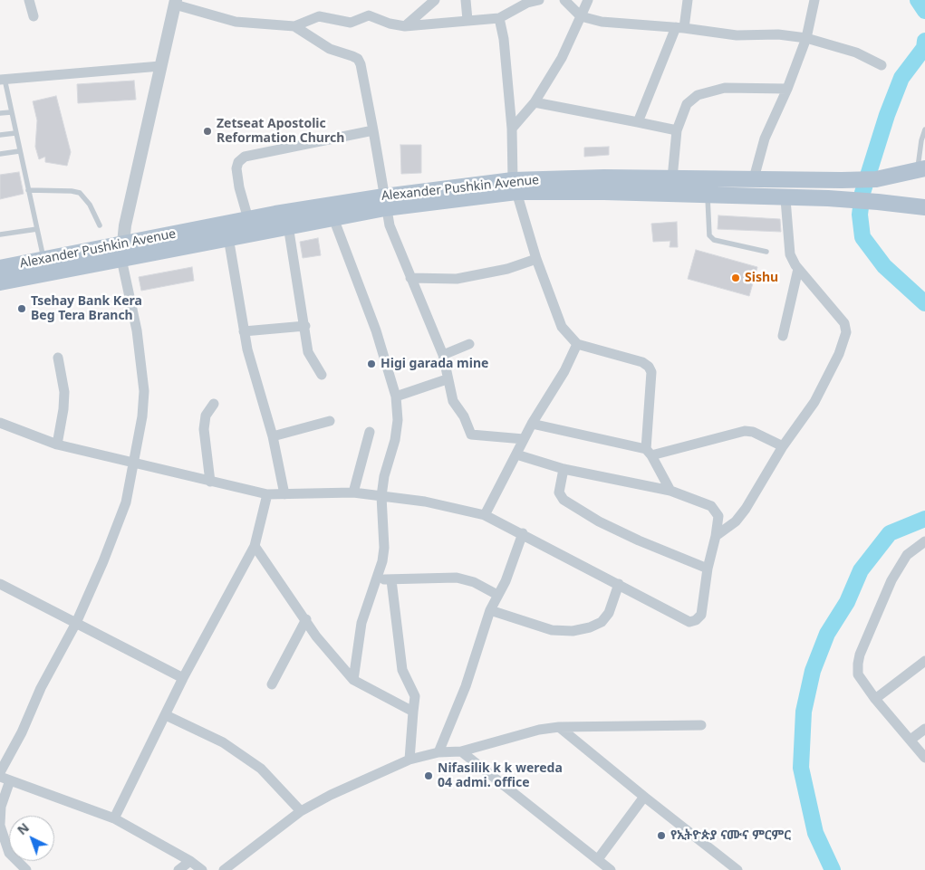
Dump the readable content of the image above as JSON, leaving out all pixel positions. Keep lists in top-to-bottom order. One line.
{"streets":{"main road":["Alexander Pushkin Avenue"]},"places":["Zetseat Apostolic Reformation Church","Sishu","Tsehay Bank Kera Beg Tera Branch","Higi garada mine","Nifasilik k k wereda 04 admi. office","የኢትዮጵያ ናሙና ምርምር"],"north":"top left"}
